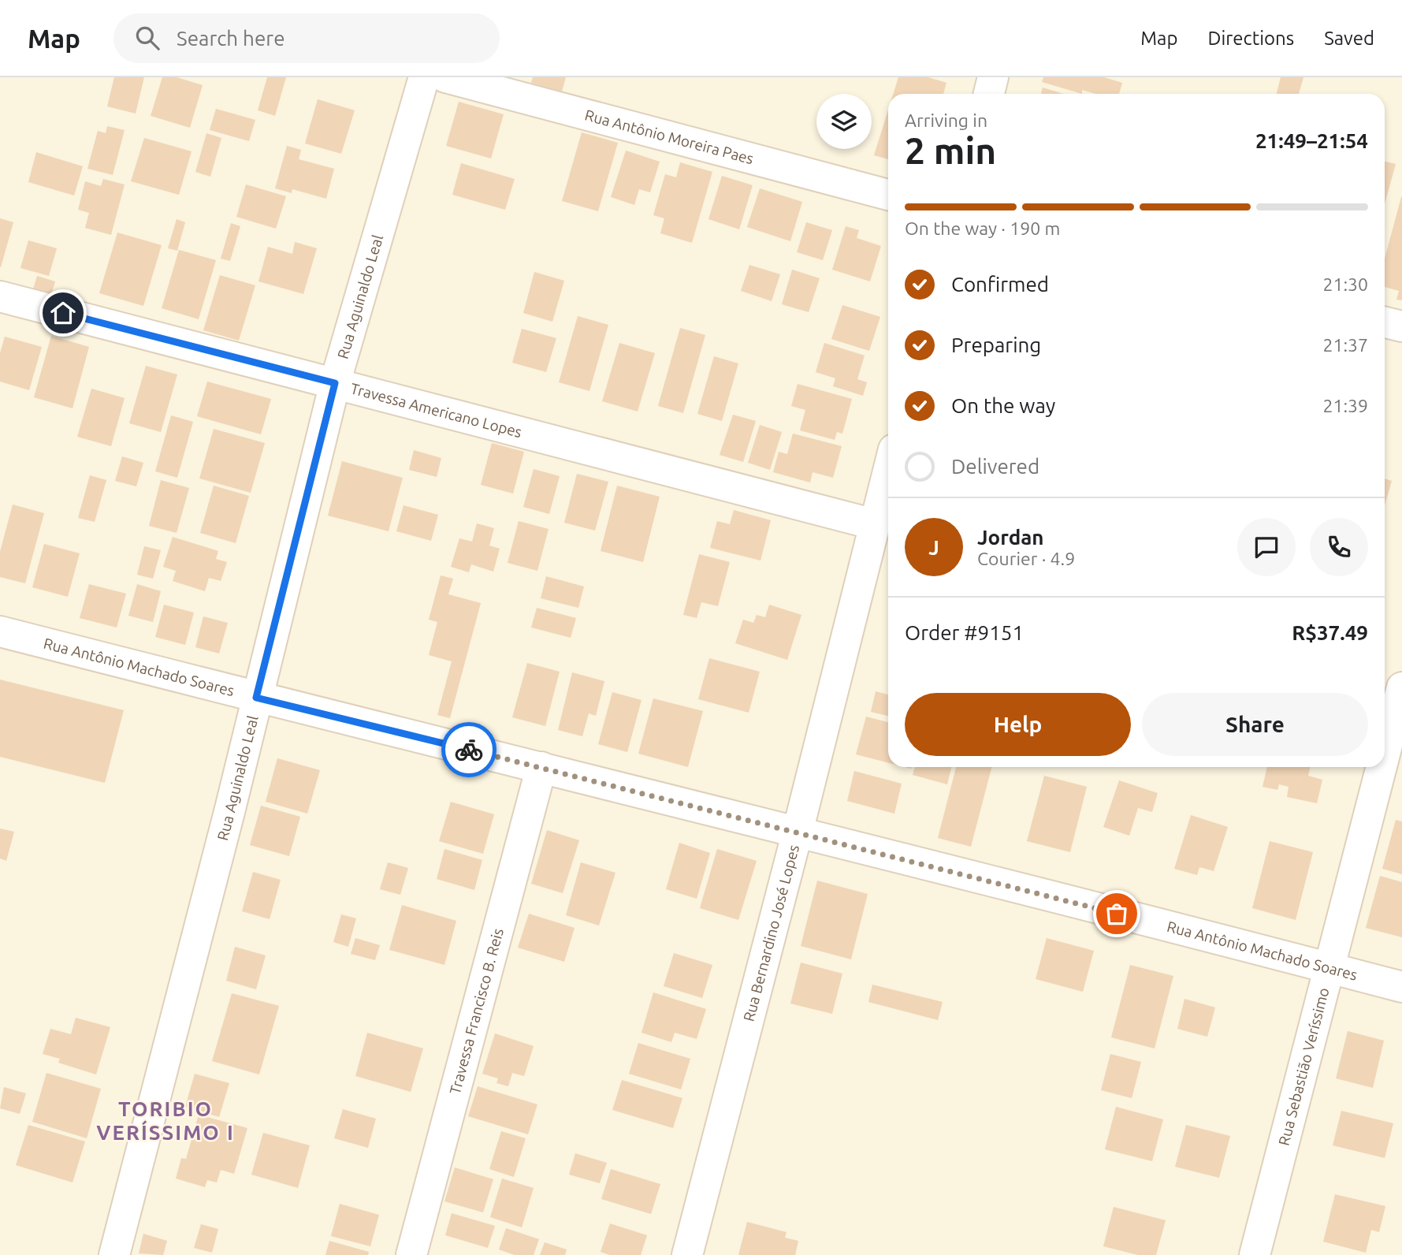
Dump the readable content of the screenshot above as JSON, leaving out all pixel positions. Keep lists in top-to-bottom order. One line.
{"streets":{"street":["Rua Antônio Moreira Paes","Rua Aguinaldo Leal","Travessa Americano Lopes","Rua Antônio Machado Soares","Rua Bernardino José Lopes","Travessa Francisco B. Reis","Rua Sebastião Veríssimo"]},"crossings":[["Rua Aguinaldo Leal","Travessa Americano Lopes"],["Rua Aguinaldo Leal","Rua Antônio Machado Soares"],["Travessa Americano Lopes","Rua Bernardino José Lopes"],["Rua Antônio Machado Soares","Rua Bernardino José Lopes"],["Rua Antônio Machado Soares","Travessa Francisco B. Reis"],["Rua Antônio Machado Soares","Rua Sebastião Veríssimo"]],"districts":["TORIBIO VERÍSSIMO I"],"page":{"header":"Map","search":"Search here","nav":["Map","Directions","Saved"],"heading":["2 min","Arriving in","21:49–21:54"],"panel":["Jordan","Courier · 4.9","Order #9151","R$37.49"],"bar":"On the way · 190 m","list":[["Confirmed","21:30"],["Preparing","21:37"],["On the way","21:39"],"Delivered"],"round":"J","buttons":["Help","Share"]}}
